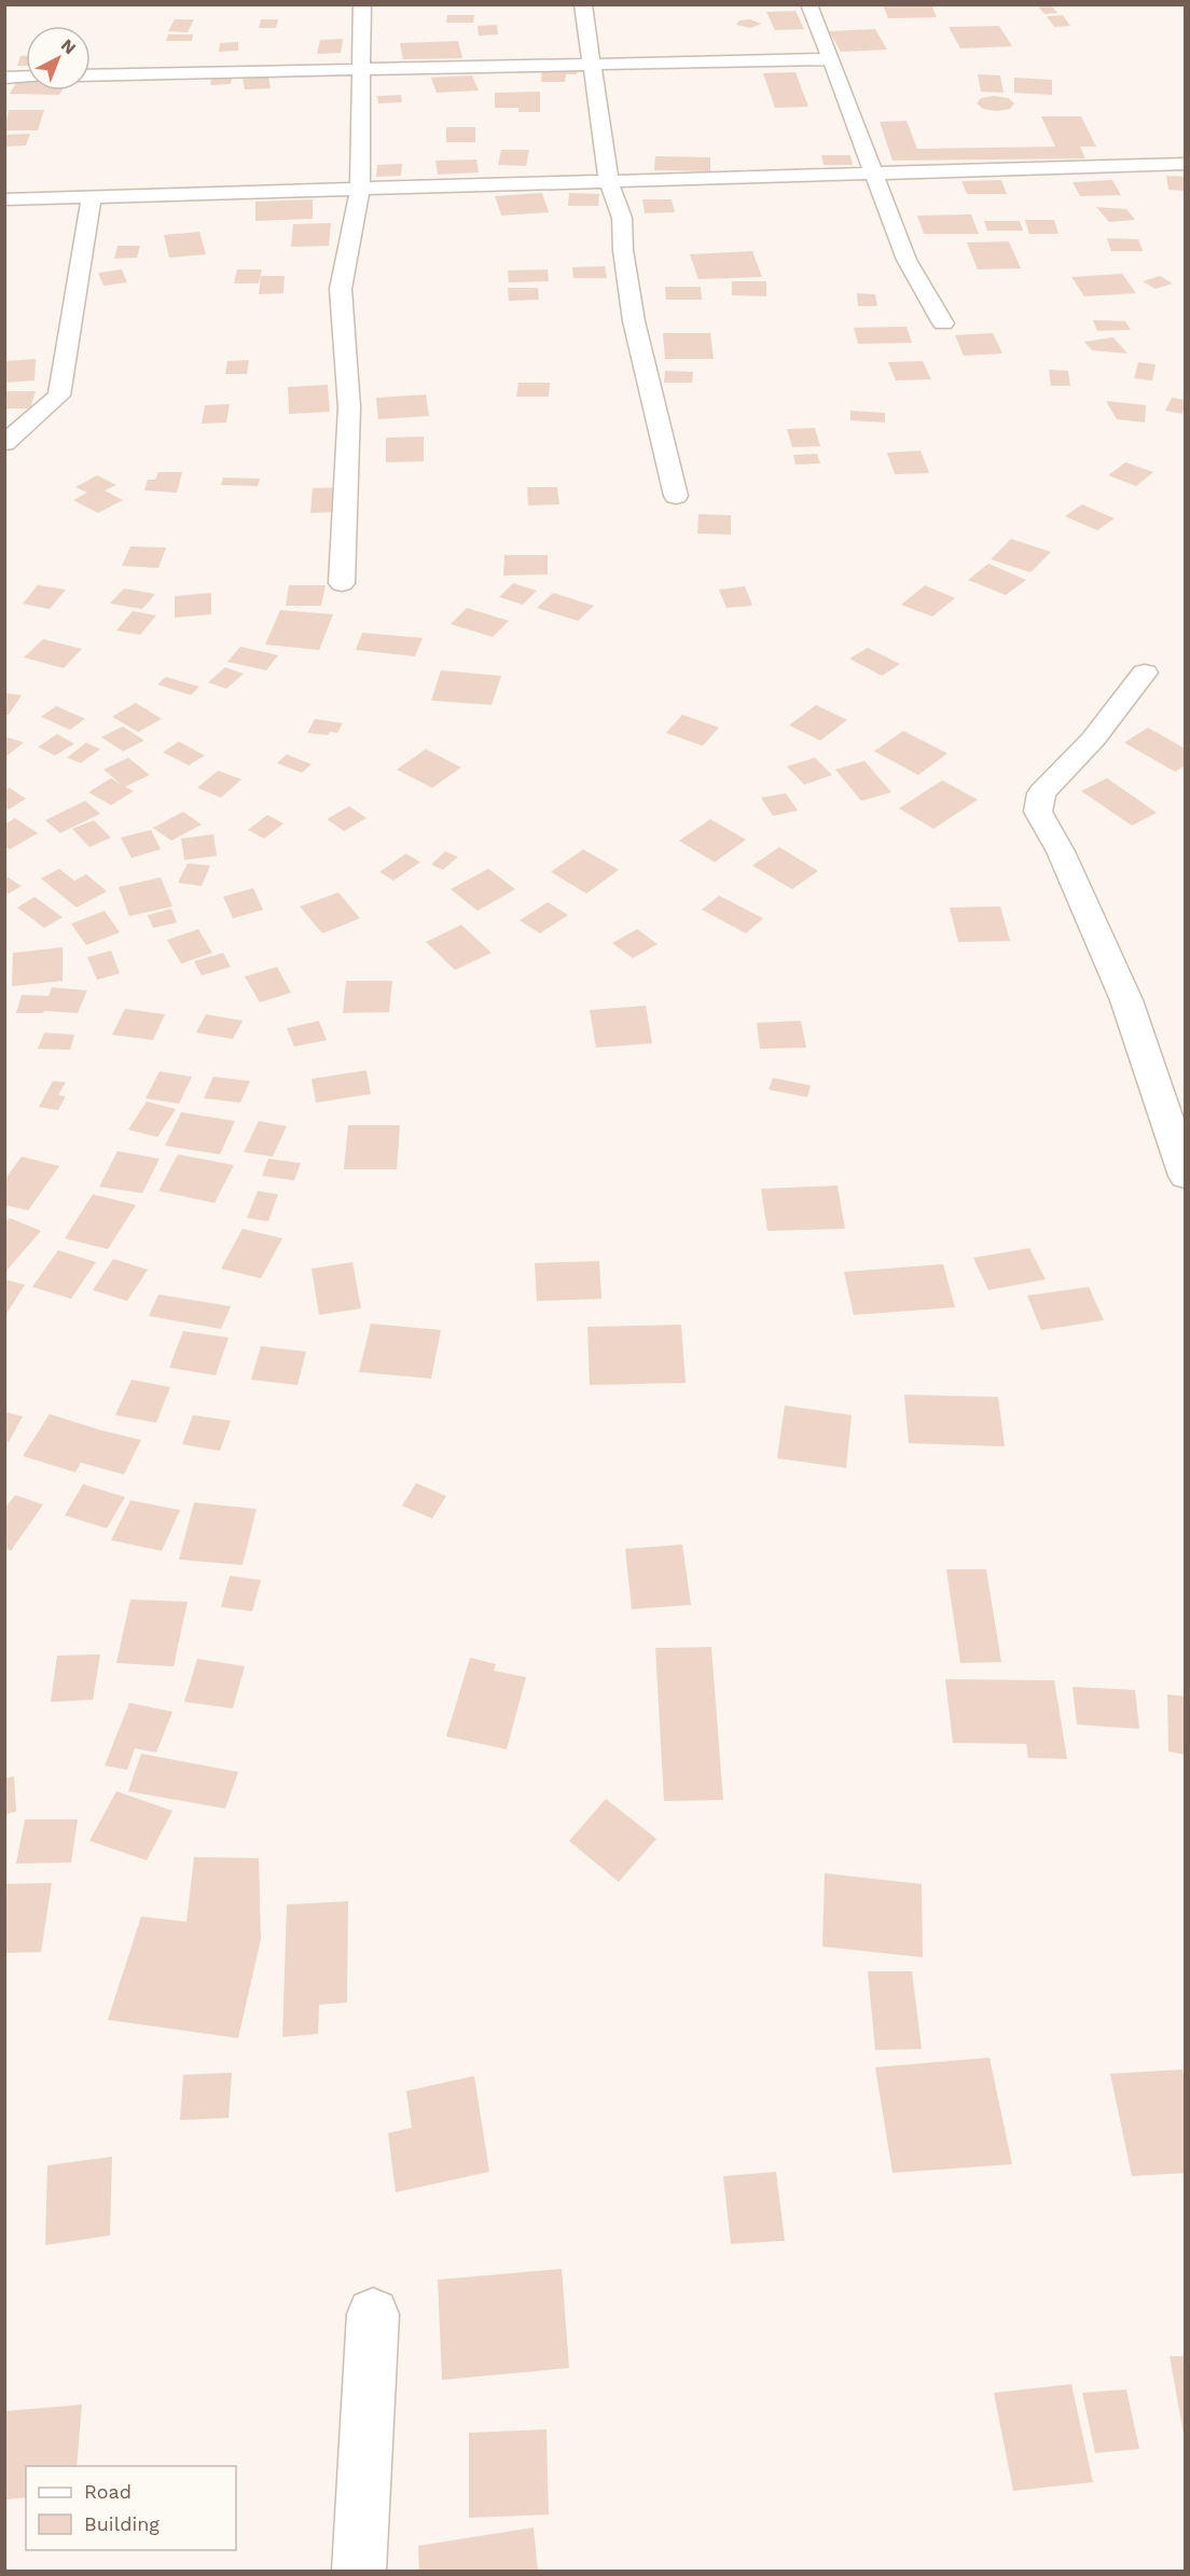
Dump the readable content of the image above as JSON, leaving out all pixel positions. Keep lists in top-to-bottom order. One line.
{"legend":["Road","Building"],"north":"top right"}
